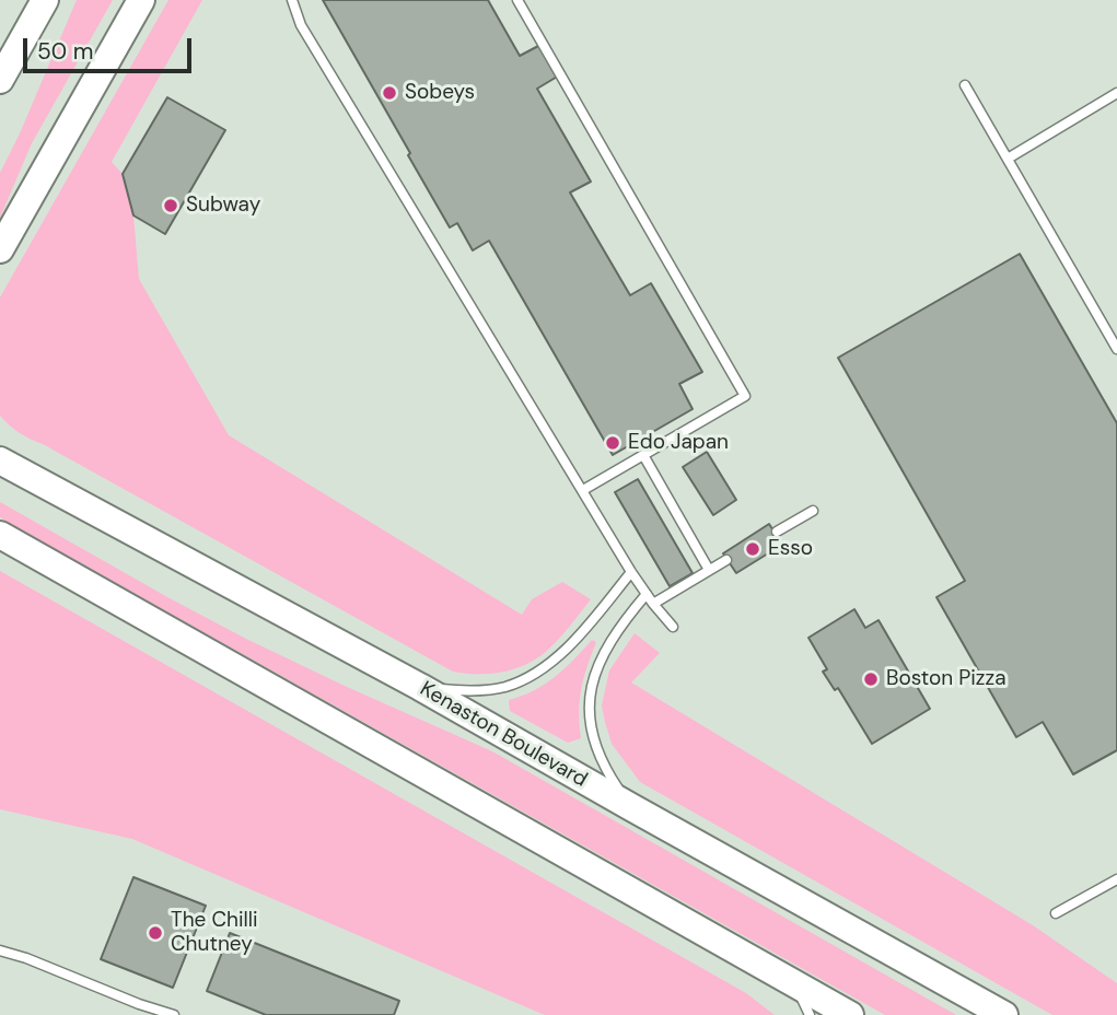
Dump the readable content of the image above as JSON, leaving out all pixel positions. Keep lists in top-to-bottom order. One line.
{"streets":{"main road":["Kenaston Boulevard"]},"places":["Sobeys","Subway","Edo Japan","Esso","Boston Pizza","The Chilli Chutney"],"scale_bar":"50 m"}
